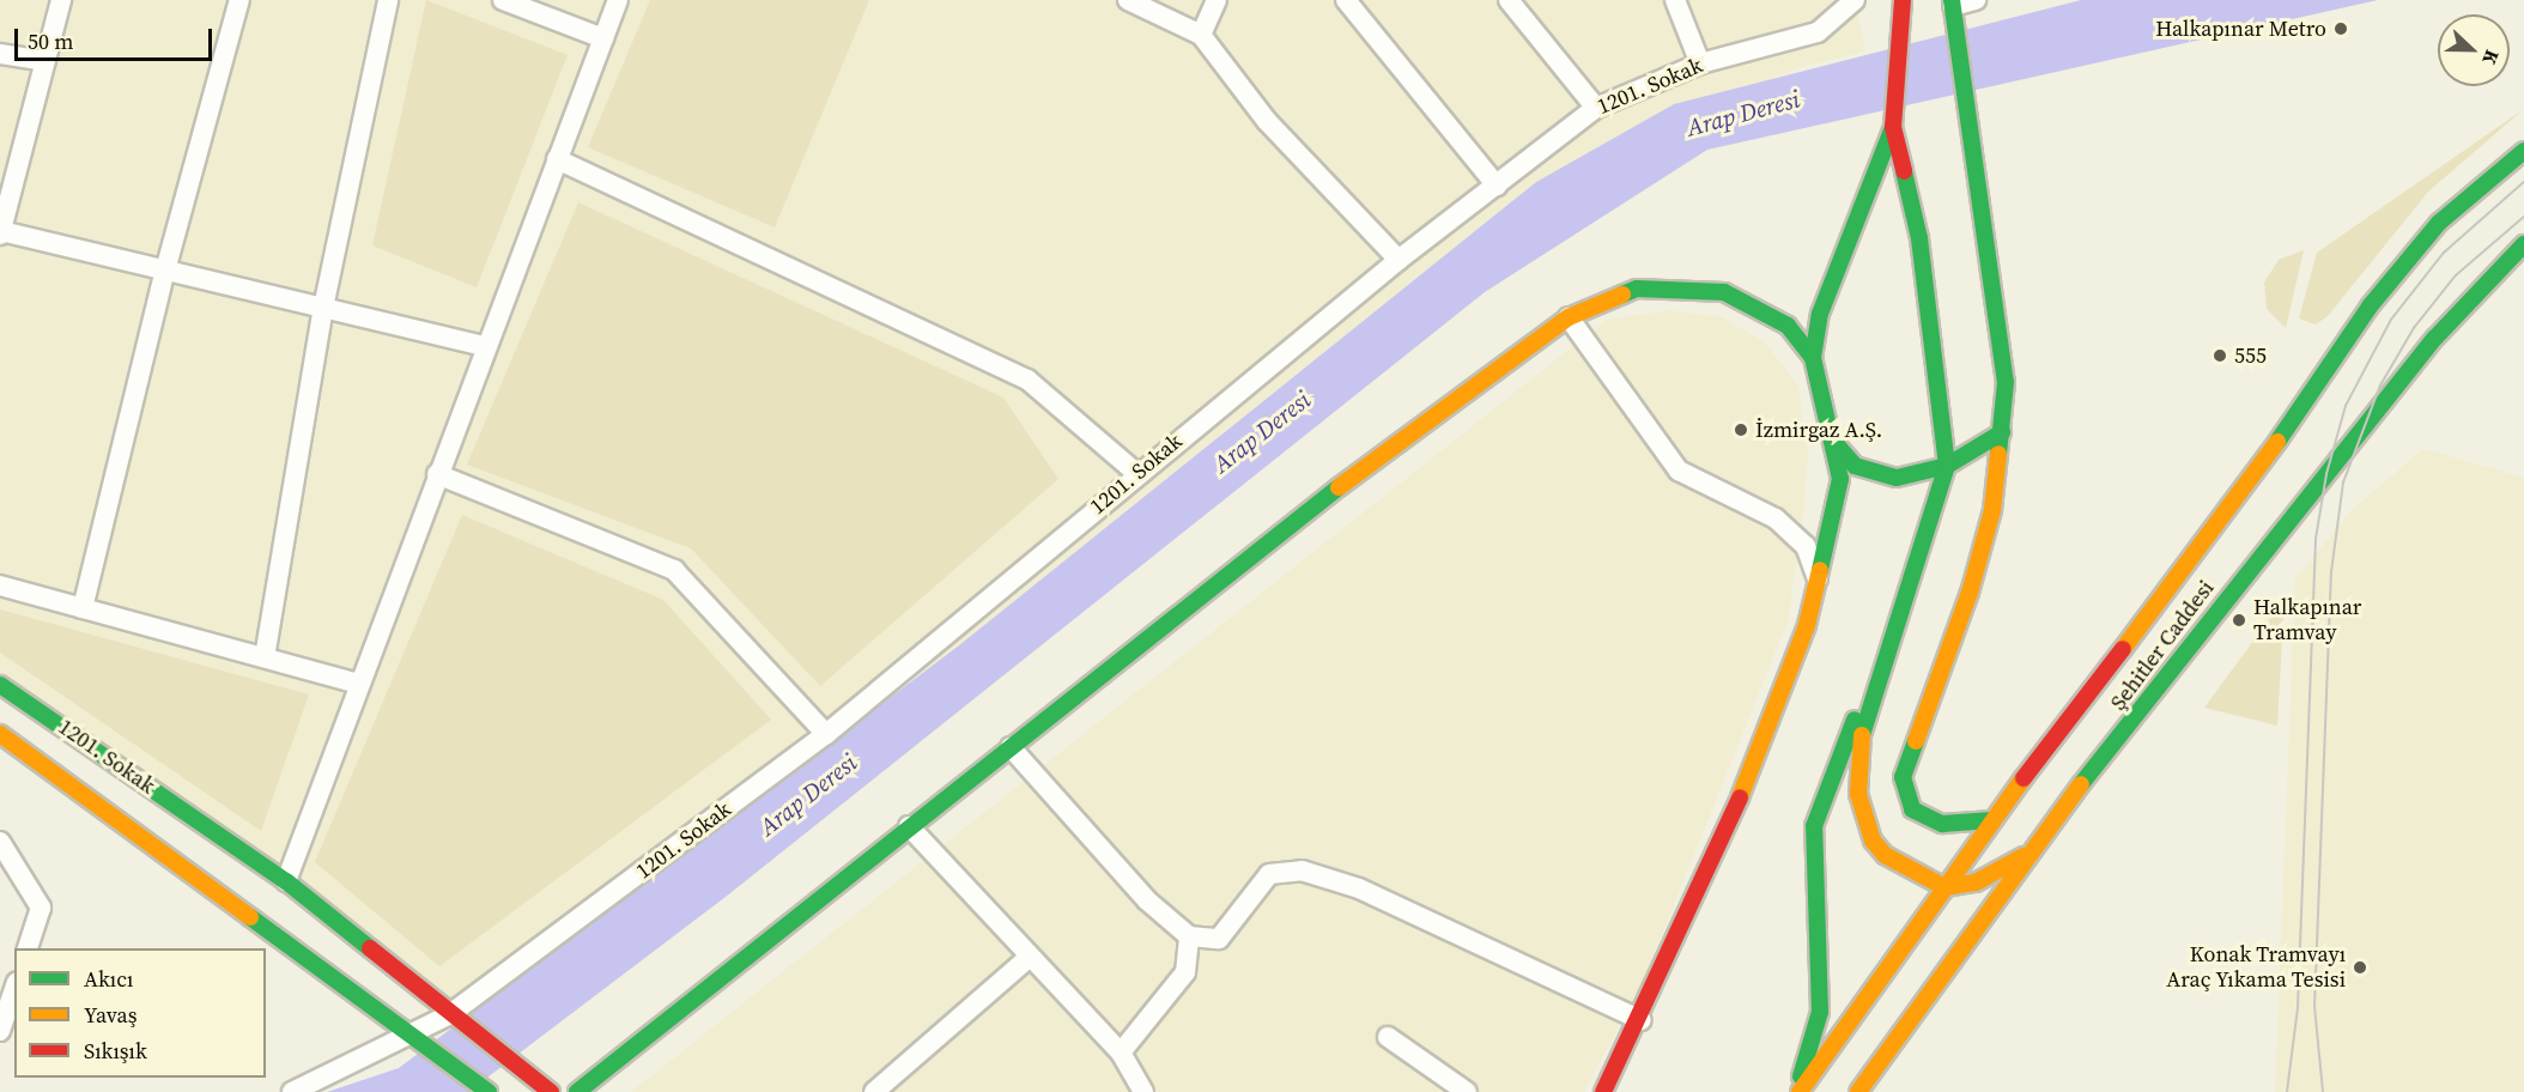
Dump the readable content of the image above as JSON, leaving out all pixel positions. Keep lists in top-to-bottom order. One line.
{"streets":{"main road":["1201. Sokak","Şehitler Caddesi"]},"water":["Arap Deresi"],"places":["Halkapınar Metro","555","İzmirgaz A.Ş.","Halkapınar Tramvay","Konak Tramvayı Araç Yıkama Tesisi"],"legend":["Akıcı","Yavaş","Sıkışık"],"scale_bar":"50 m","north":"right"}
